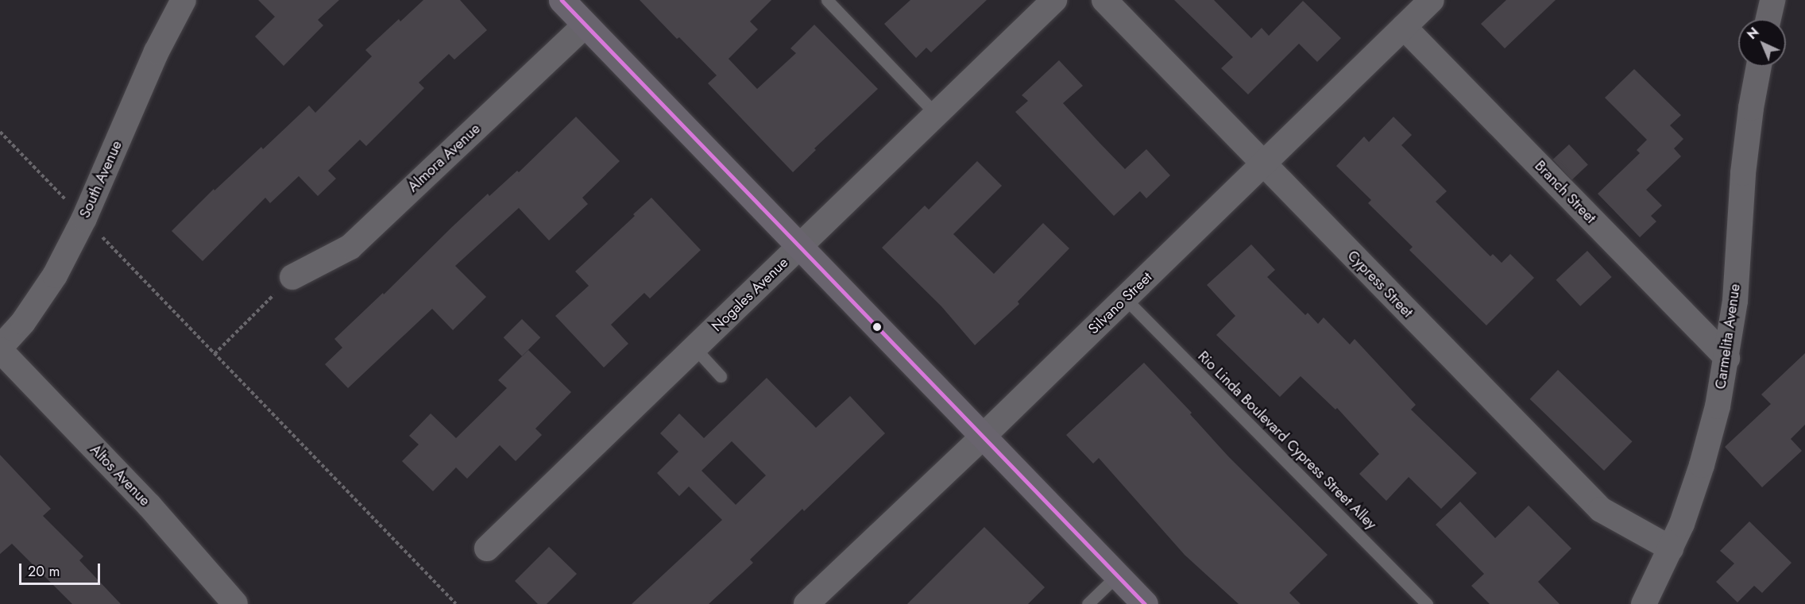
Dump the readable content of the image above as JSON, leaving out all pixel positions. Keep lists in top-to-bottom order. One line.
{"streets":{"street":["Almora Avenue","South Avenue","Branch Street","Cypress Street","Nogales Avenue","Silvano Street","Carmelita Avenue","Altos Avenue"],"lane":["Rio Linda Boulevard Cypress Street Alley"]},"crossings":[["South Avenue","Altos Avenue"],["Branch Street","Silvano Street"],["Branch Street","Carmelita Avenue"],["Cypress Street","Silvano Street"],["Cypress Street","Carmelita Avenue"],["Silvano Street","Rio Linda Boulevard Cypress Street Alley"]],"scale_bar":"20 m","north":"top left"}
